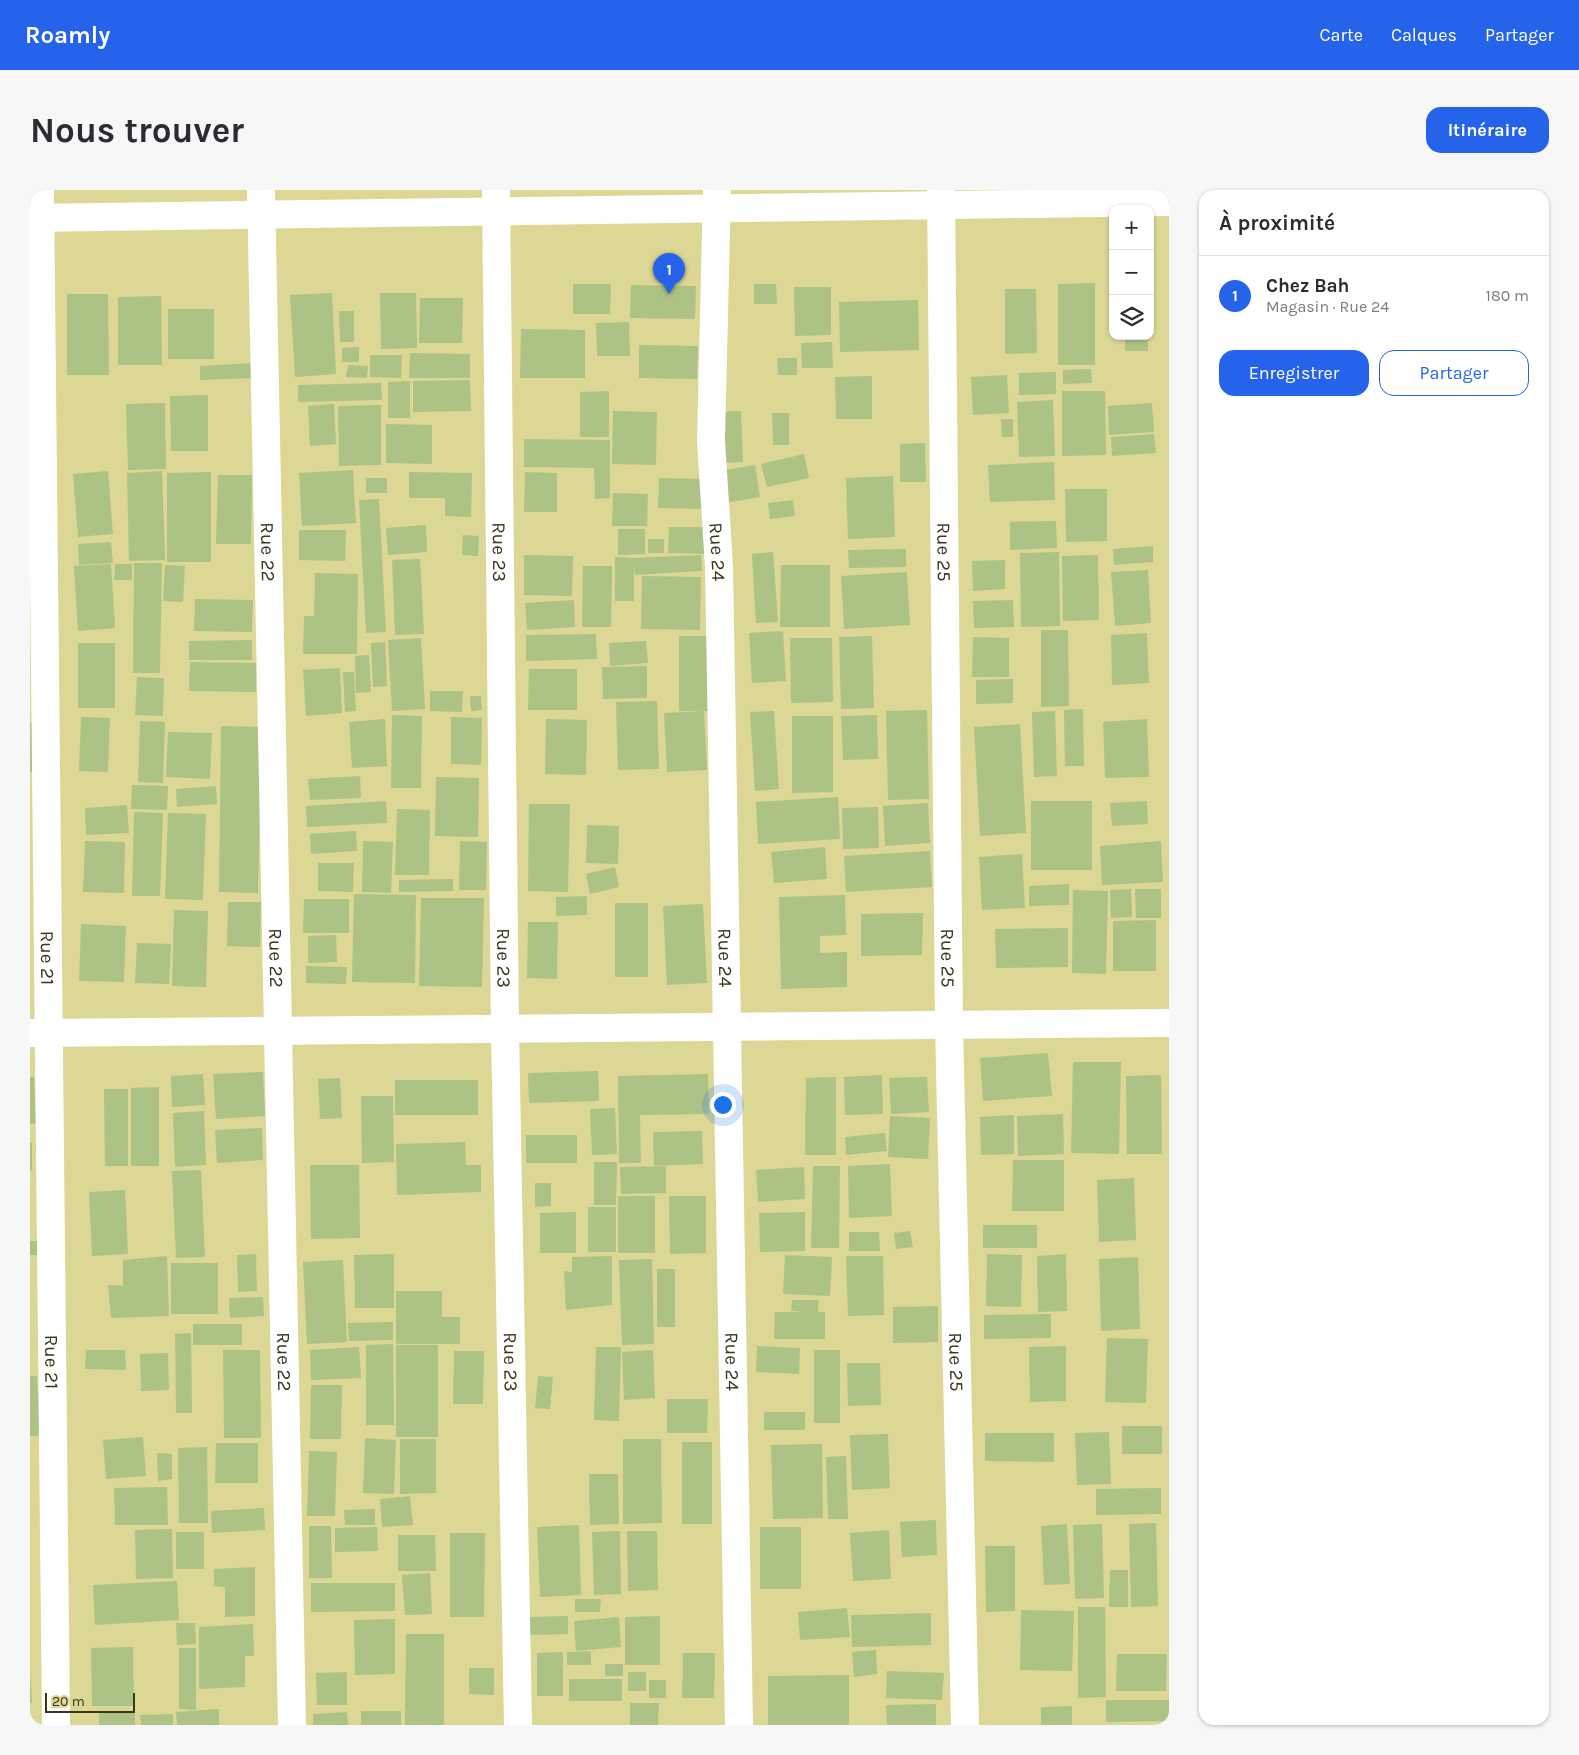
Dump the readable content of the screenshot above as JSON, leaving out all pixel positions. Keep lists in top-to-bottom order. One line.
{"streets":{"street":["Rue 24","Rue 22","Rue 23","Rue 25","Rue 21"]},"scale_bar":"20 m","page":{"header":"Roamly","nav":["Carte","Calques","Partager"],"buttons":["Itinéraire",["Enregistrer","Partager"]],"title":"Nous trouver","heading":"À proximité","map_buttons":["+","−"],"pins":"1","list":[{"mark":"1","name":"Chez Bah","note":"Magasin · Rue 24","value":"180 m"}],"scale":"20 m"}}
